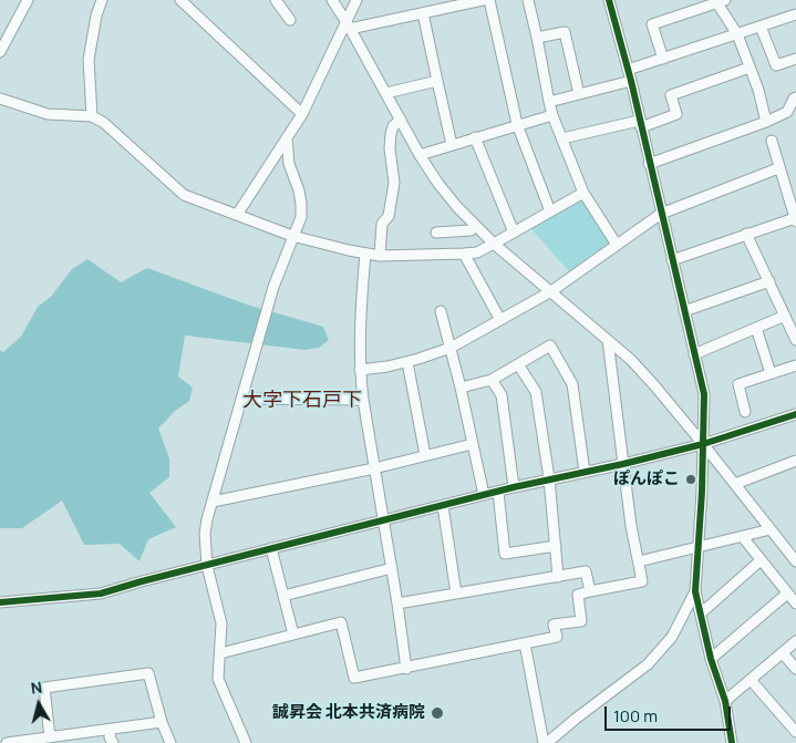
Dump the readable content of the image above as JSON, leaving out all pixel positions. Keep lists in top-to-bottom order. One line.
{"districts":["大字下石戸下"],"places":["ぽんぽこ","誠昇会 北本共済病院"],"scale_bar":"100 m","north":"top"}
